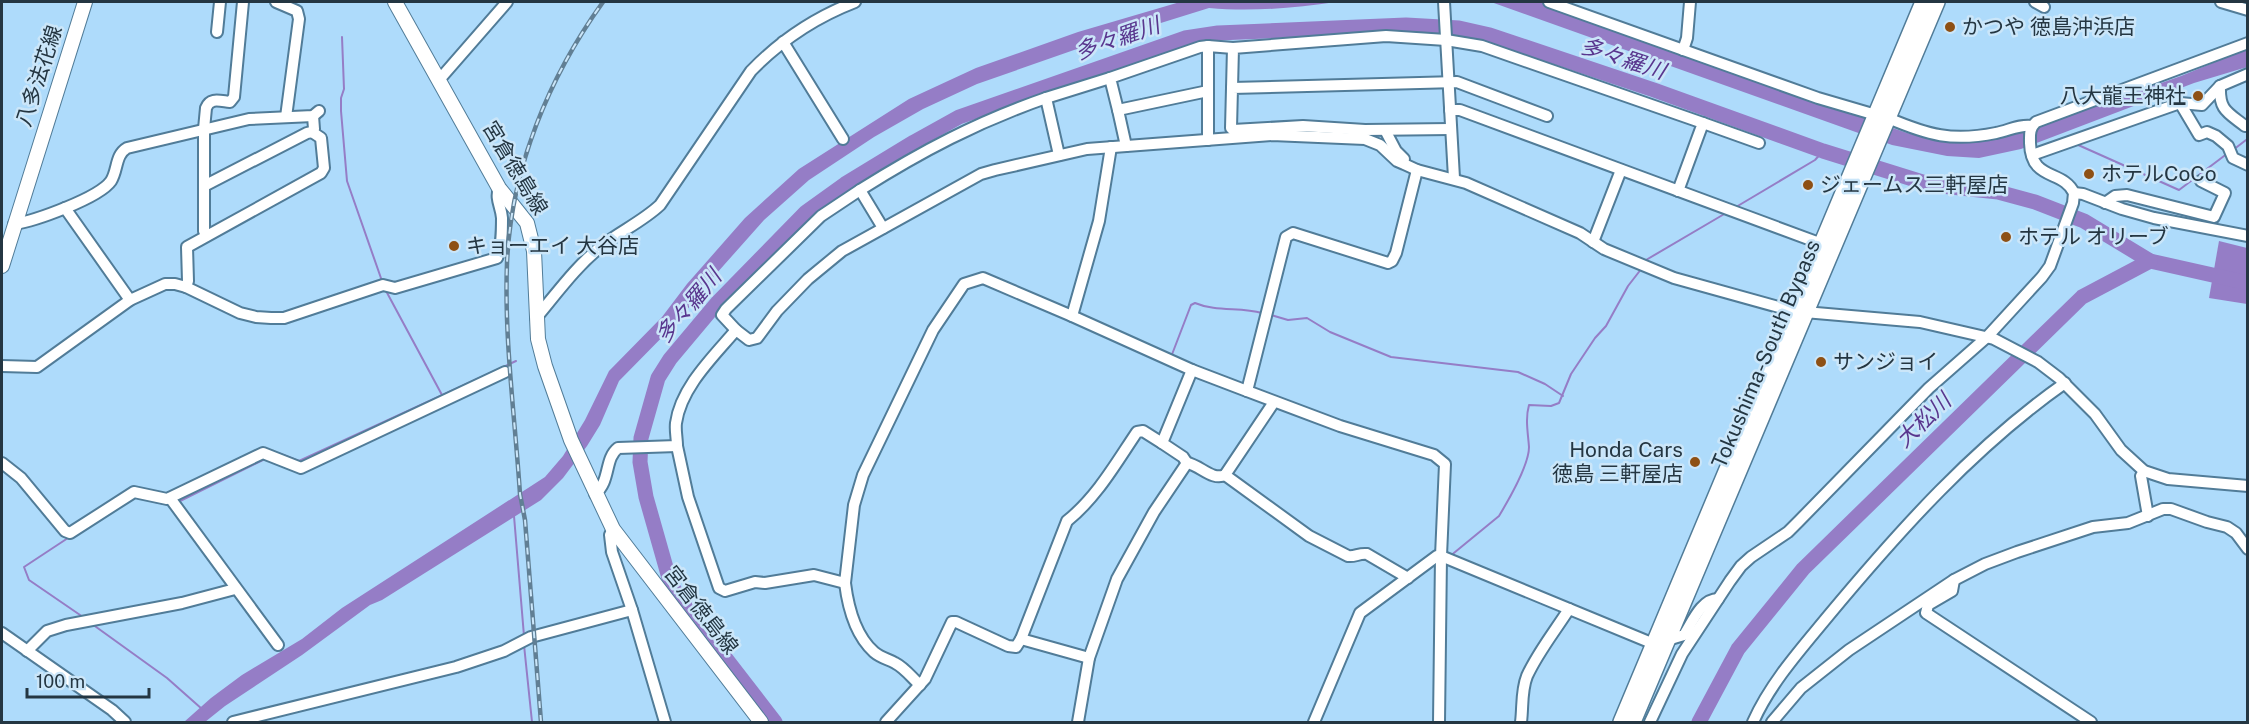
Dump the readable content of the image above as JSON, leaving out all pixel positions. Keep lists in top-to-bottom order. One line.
{"streets":{"highway":["Tokushima-South Bypass"],"main road":["八多法花線","宮倉徳島線"]},"water":["多々羅川","大松川"],"places":["かつや 徳島沖浜店","八大龍王神社","ホテルCoCo","ジェームス三軒屋店","ホテル オリーブ","キョーエイ 大谷店","サンジョイ","Honda Cars 徳島 三軒屋店"],"scale_bar":"100 m"}
